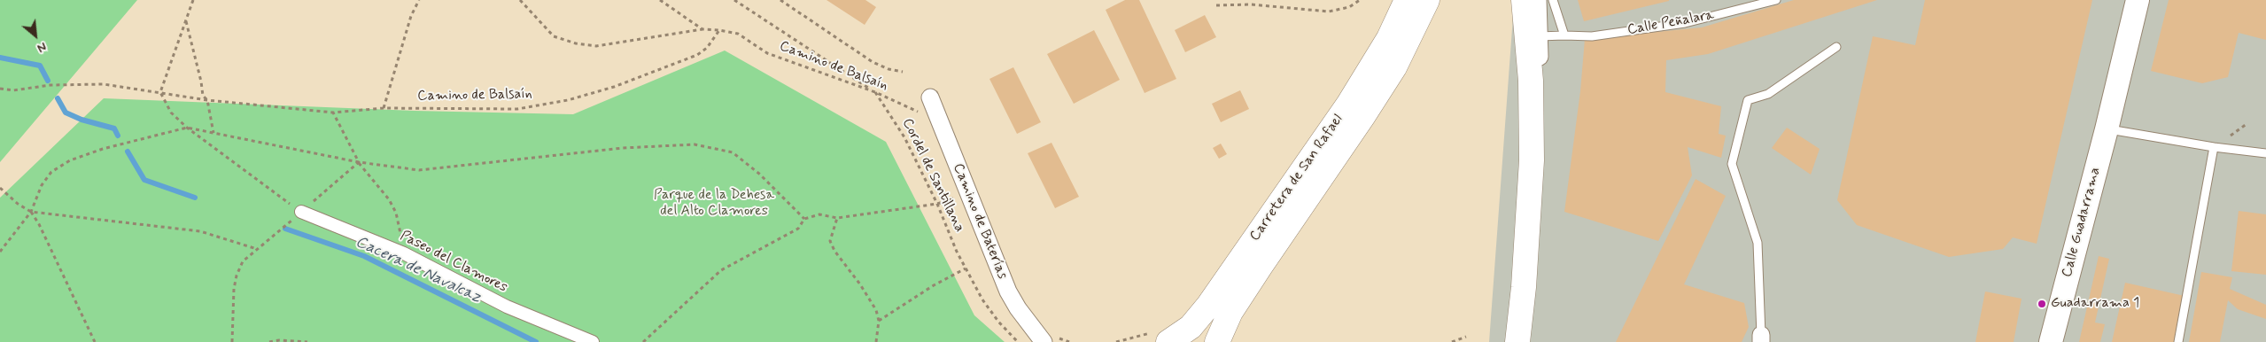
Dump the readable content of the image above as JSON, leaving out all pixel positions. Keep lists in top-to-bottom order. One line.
{"streets":{"main road":["Carretera de San Rafael","Calle Guadarrama"],"street":["Camino de Baterías","Paseo del Clamores"],"lane":["Calle Peñalara"],"path":["Camino de Balsaín","Cordel de Santillana"]},"crossings":[["Camino de Balsaín","Cordel de Santillana"],["Camino de Balsaín","Camino de Baterías"]],"water":["Cacera de Navalcaz"],"parks":["Parque de la Dehesa del Alto Clamores"],"places":["Guadarrama 1"],"north":"bottom right"}
